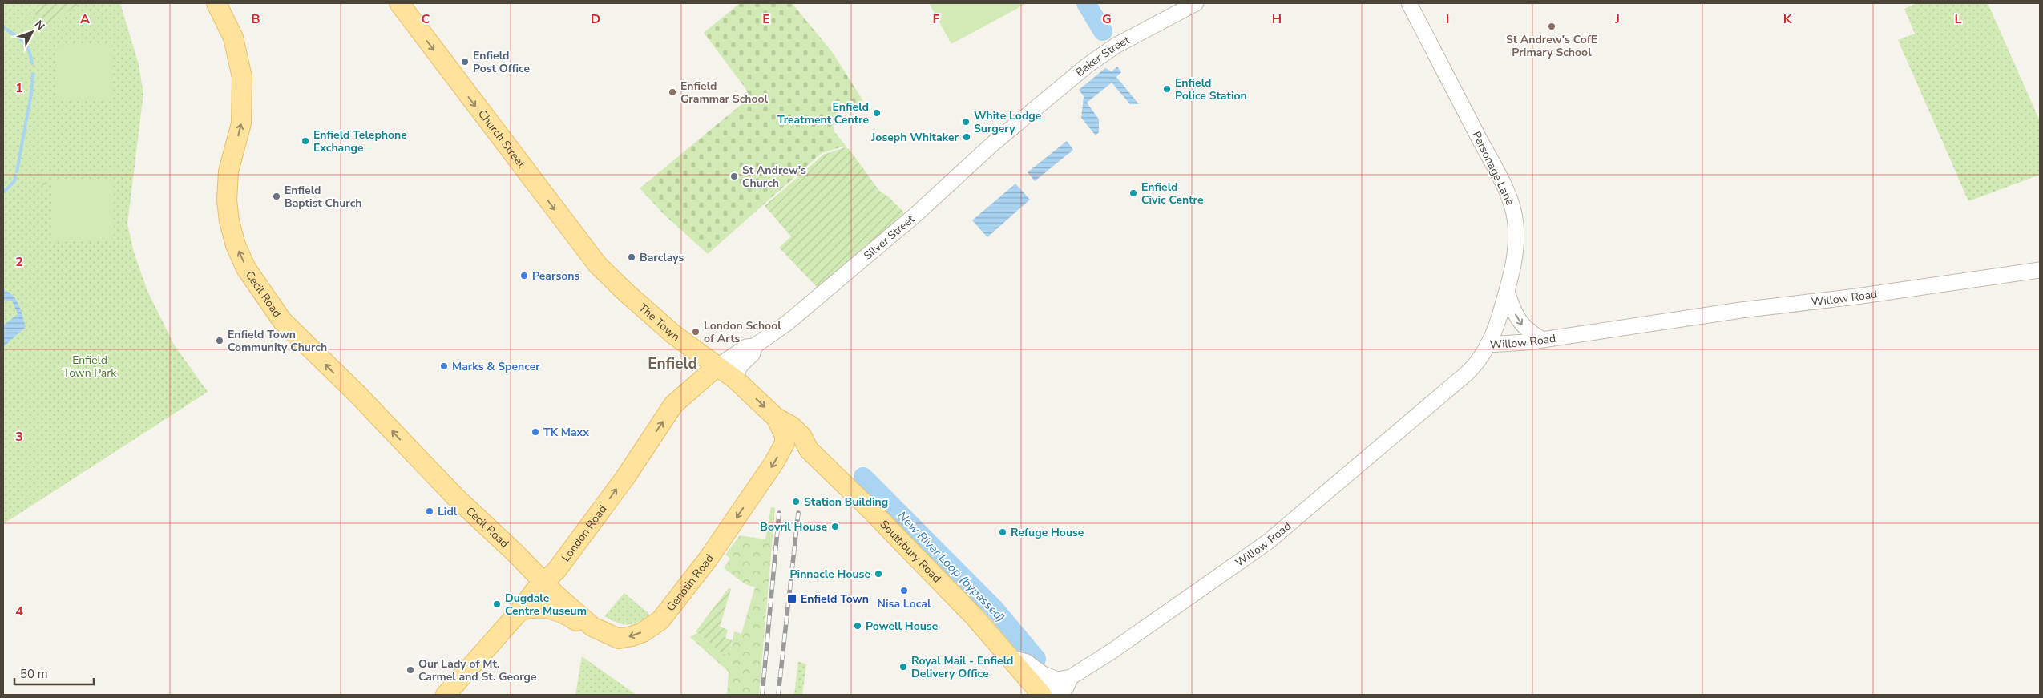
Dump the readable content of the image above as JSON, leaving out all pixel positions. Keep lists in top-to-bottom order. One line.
{"streets":{"main road":["Church Street","Cecil Road","The Town","London Road","Southbury Road","Genotin Road"],"street":["Baker Street","Parsonage Lane","Silver Street","Willow Road"]},"crossings":[["Baker Street","Silver Street"],["Church Street","The Town"],["Parsonage Lane","Willow Road"],["Silver Street","The Town"],["Silver Street","London Road"],["Silver Street","Southbury Road"],["Cecil Road","London Road"],["Cecil Road","Genotin Road"],["The Town","London Road"],["The Town","Southbury Road"],["London Road","Southbury Road"],["London Road","Genotin Road"]],"one_way":["Church Street","Cecil Road","London Road","Genotin Road"],"districts":["Enfield"],"water":["New River Loop (bypassed)"],"parks":["Enfield Town Park"],"places":{"other":["St Andrew's CofE Primary School","Enfield Post Office","Enfield Police Station","Enfield Grammar School","Enfield Treatment Centre","White Lodge Surgery","Joseph Whitaker","Enfield Telephone Exchange","St Andrew's Church","Enfield Civic Centre","Enfield Baptist Church","Barclays","Pearsons","London School of Arts","Enfield Town Community Church","Marks & Spencer","TK Maxx","Station Building","Lidl","Bovril House","Refuge House","Pinnacle House","Nisa Local","Dugdale Centre Museum","Powell House","Royal Mail - Enfield Delivery Office","Our Lady of Mt. Carmel and St. George"],"transit":["Enfield Town"]},"scale_bar":"50 m","north":"top right","grid":{"columns":["A","B","C","D","E","F","G","H","I","J","K","L"],"rows":["1","2","3","4"]}}
